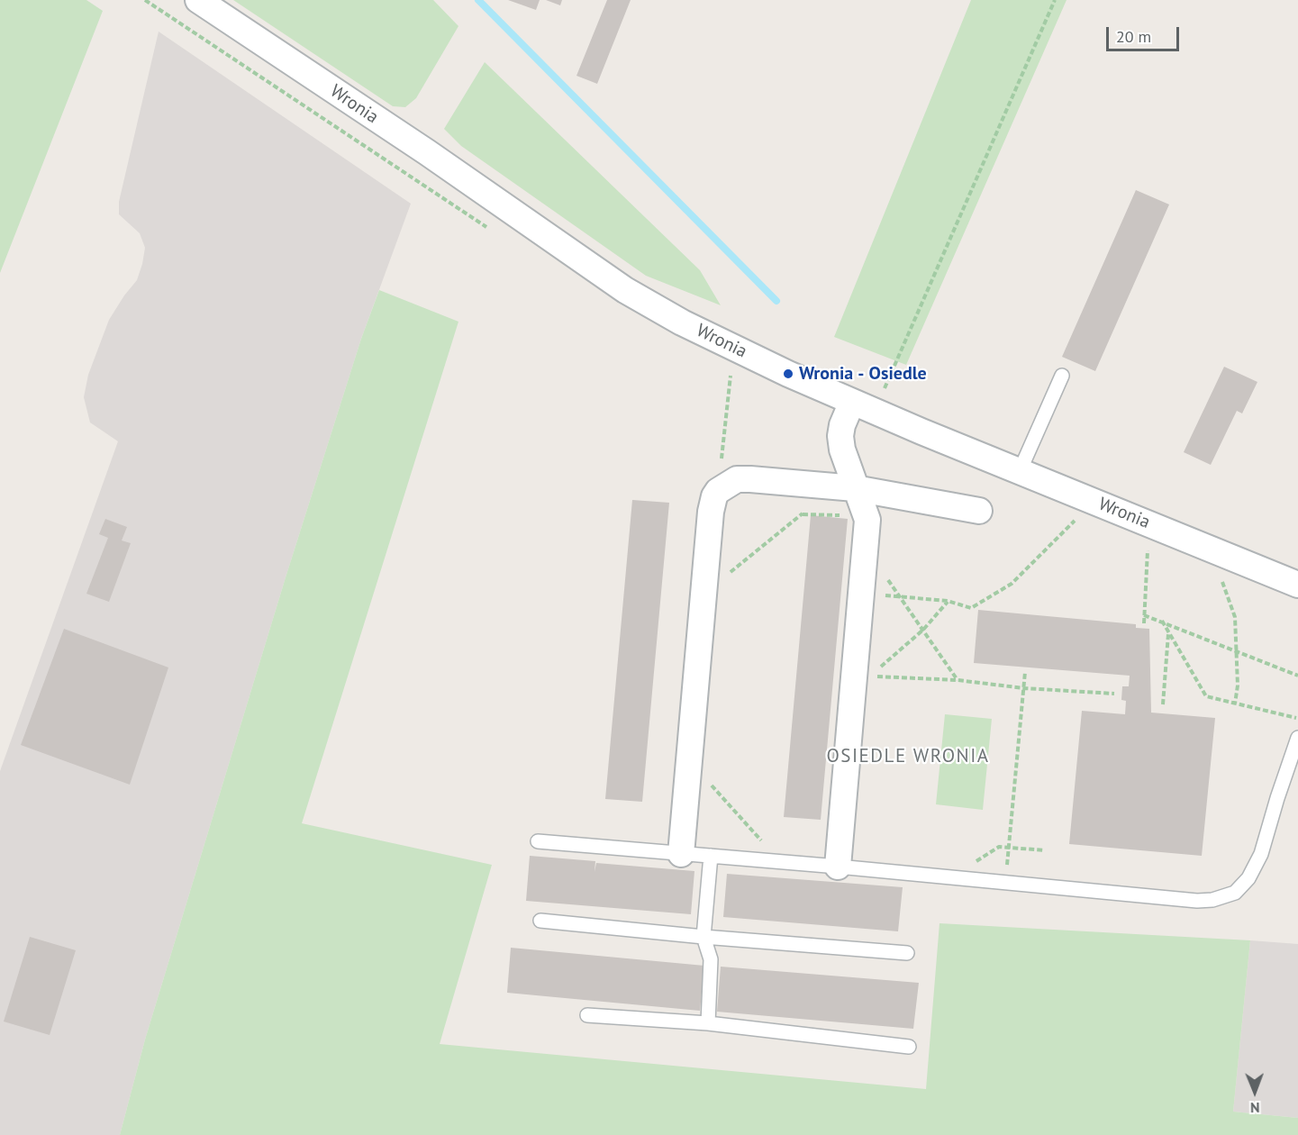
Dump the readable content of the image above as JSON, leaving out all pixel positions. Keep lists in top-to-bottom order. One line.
{"streets":{"street":["Wronia"]},"districts":["OSIEDLE WRONIA"],"places":["Wronia - Osiedle"],"scale_bar":"20 m","north":"bottom"}
